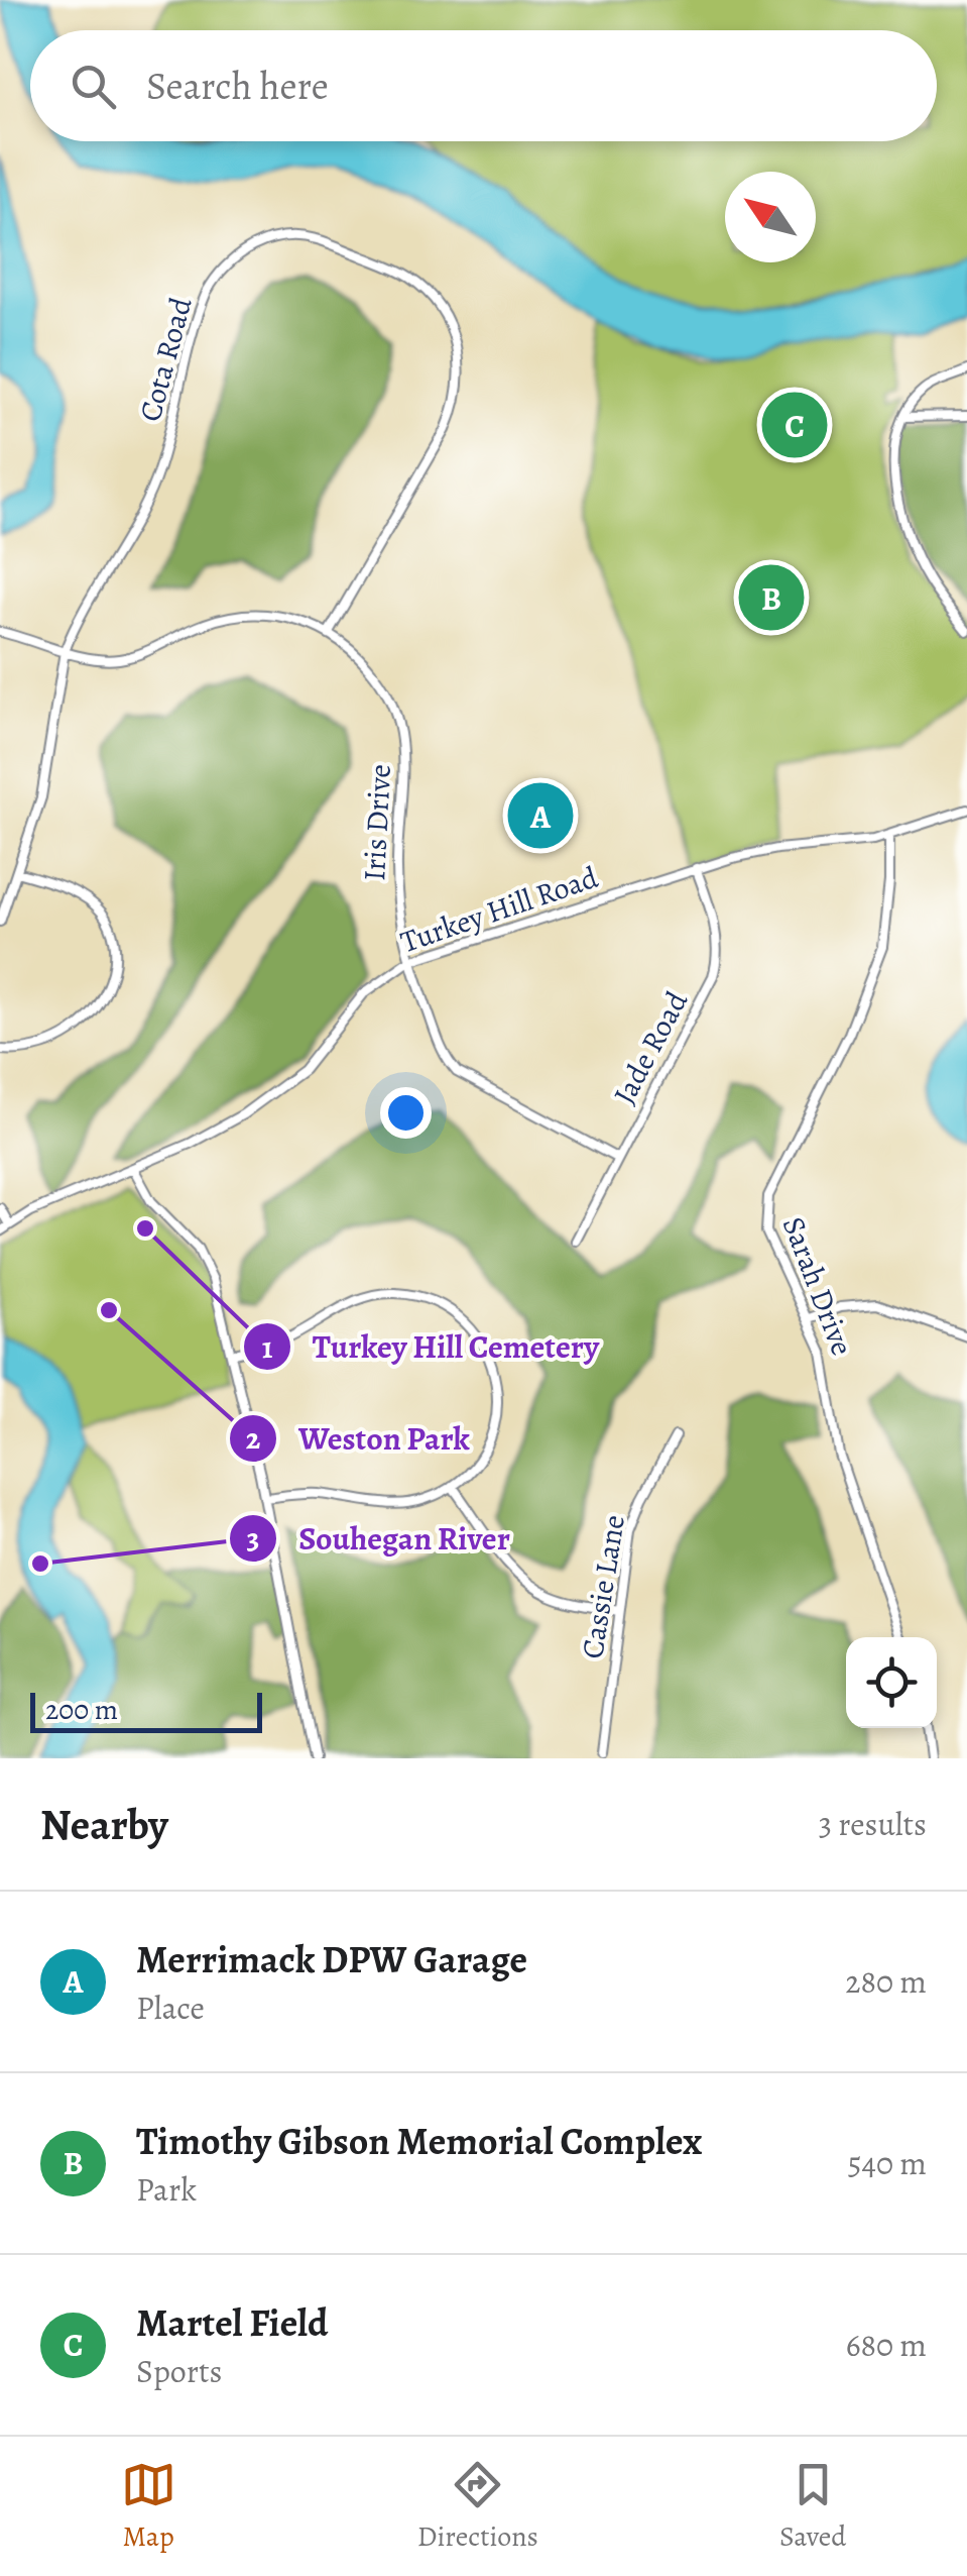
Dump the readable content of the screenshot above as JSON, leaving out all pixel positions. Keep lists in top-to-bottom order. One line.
{"streets":{"street":["Cota Road","Iris Drive","Turkey Hill Road","Jade Road","Sarah Drive","Cassie Lane"]},"crossings":[["Cota Road","Iris Drive"],["Iris Drive","Turkey Hill Road"],["Iris Drive","Jade Road"],["Turkey Hill Road","Jade Road"],["Turkey Hill Road","Sarah Drive"]],"places":["Turkey Hill Cemetery","Weston Park","Souhegan River"],"scale_bar":"200 m","north":"top left","page":{"search":"Search here","pins":["C","B","A"],"scale":"200 m","heading":["Nearby","3 results"],"list":[{"mark":"A","name":"Merrimack DPW Garage","note":"Place","value":"280 m"},{"mark":"B","name":"Timothy Gibson Memorial Complex","note":"Park","value":"540 m"},{"mark":"C","name":"Martel Field","note":"Sports","value":"680 m"}],"nav":["Map","Directions","Saved"]}}
